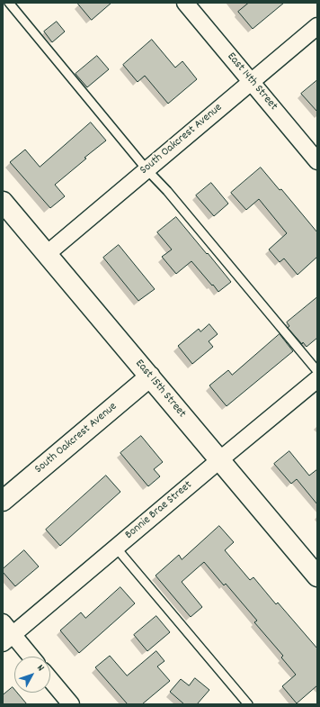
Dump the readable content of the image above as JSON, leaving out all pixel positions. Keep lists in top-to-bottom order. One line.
{"streets":{"main road":["South Oakcrest Avenue","East 15th Street"],"street":["East 14th Street","Bonnie Brae Street"]},"crossings":[["East 14th Street","South Oakcrest Avenue"],["South Oakcrest Avenue","East 15th Street"],["East 15th Street","Bonnie Brae Street"]],"north":"top right"}
